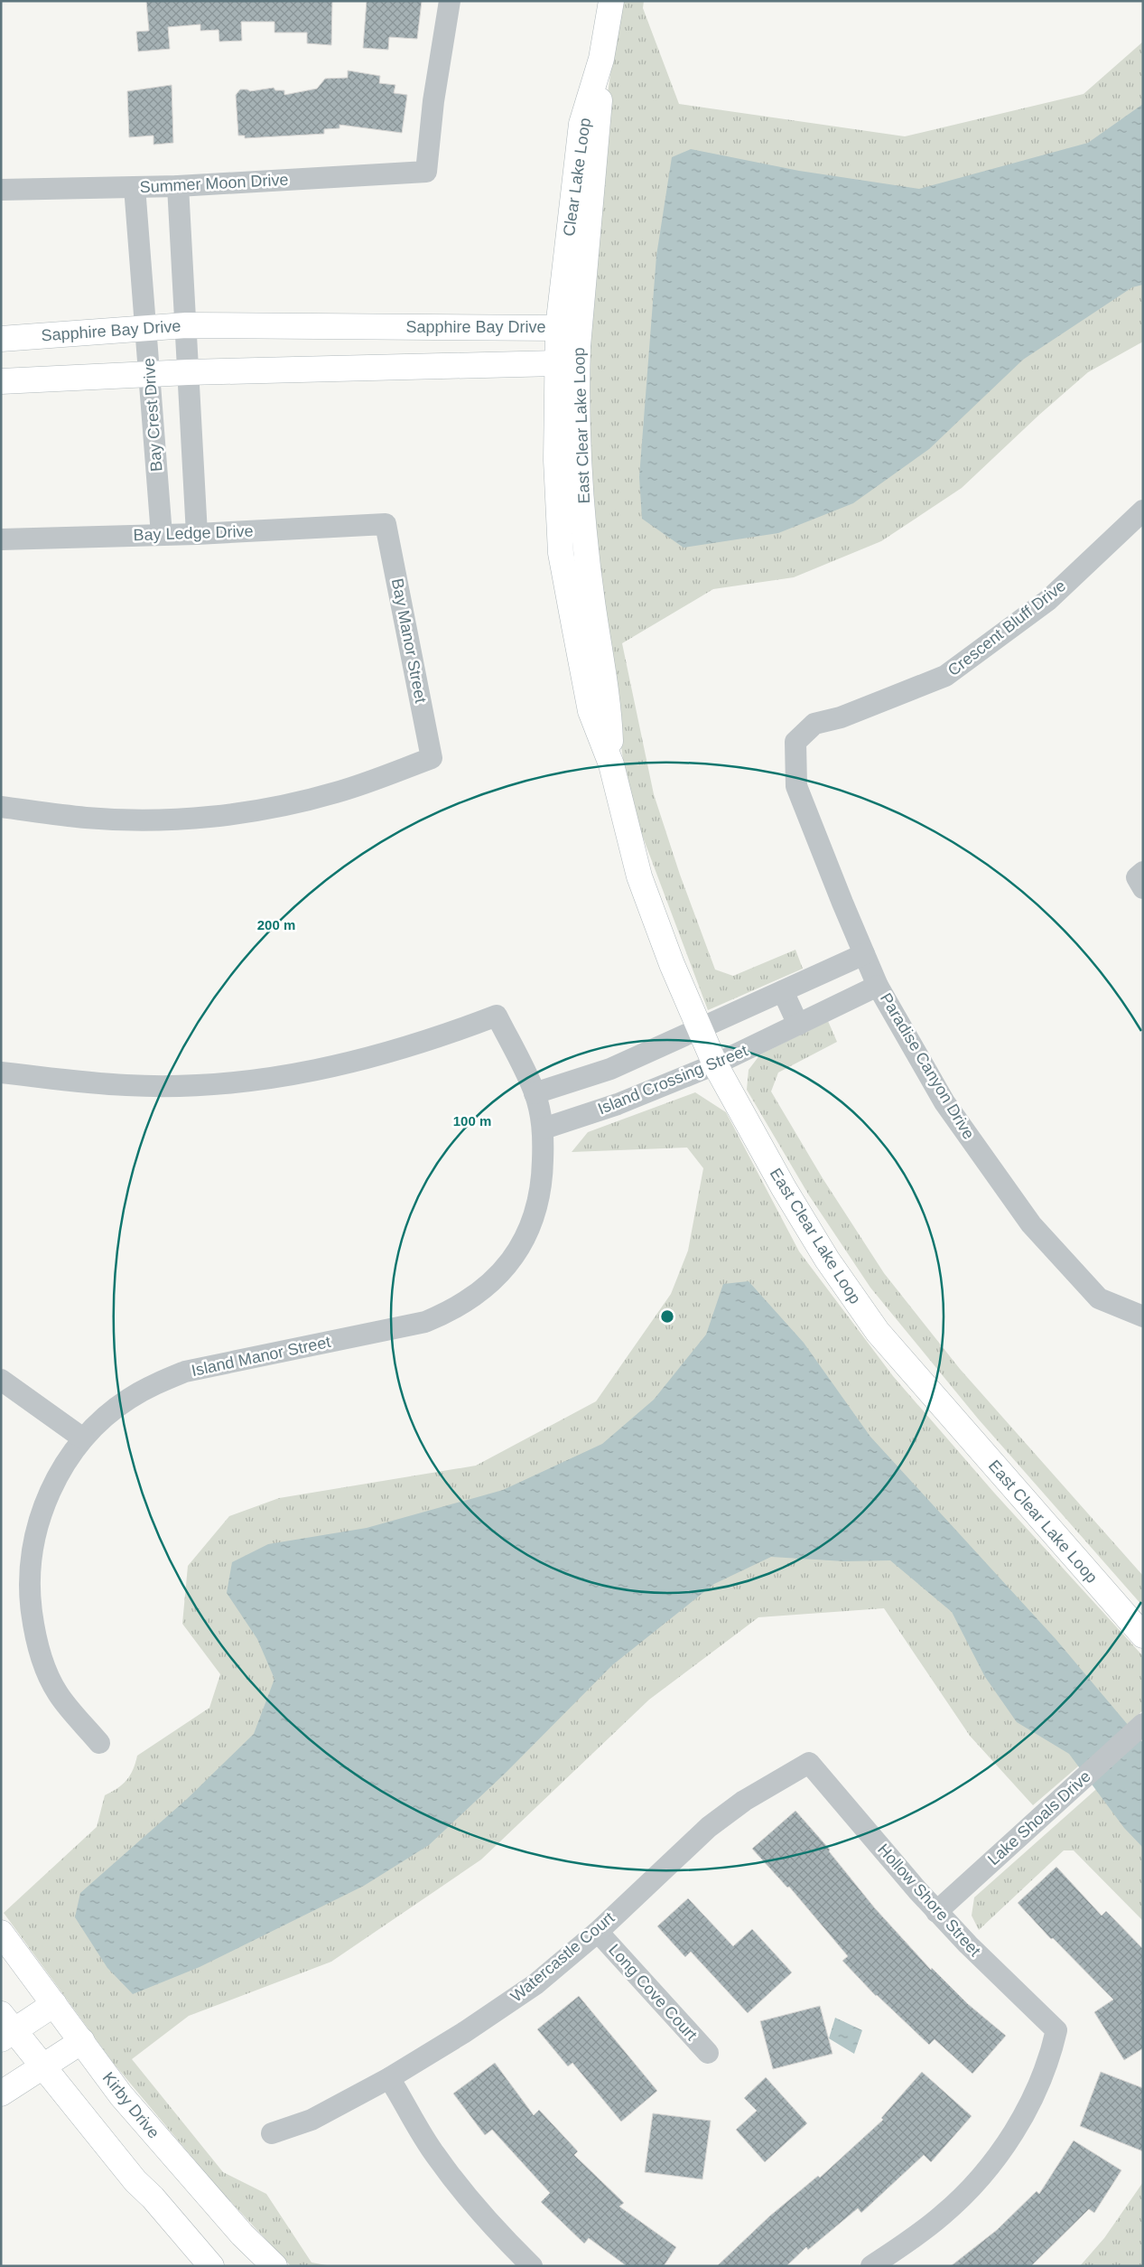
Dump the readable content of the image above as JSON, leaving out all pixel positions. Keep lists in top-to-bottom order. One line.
{"streets":{"street":["Clear Lake Loop","Summer Moon Drive","Sapphire Bay Drive","Bay Crest Drive","East Clear Lake Loop","Bay Ledge Drive","Crescent Bluff Drive","Bay Manor Street","Paradise Canyon Drive","Island Crossing Street","Island Manor Street","Lake Shoals Drive","Hollow Shore Street","Watercastle Court","Long Cove Court","Kirby Drive"]},"crossings":[["Clear Lake Loop","Sapphire Bay Drive"],["Clear Lake Loop","East Clear Lake Loop"],["Summer Moon Drive","Bay Crest Drive"],["Sapphire Bay Drive","Bay Crest Drive"],["Sapphire Bay Drive","East Clear Lake Loop"],["Bay Crest Drive","Bay Ledge Drive"],["East Clear Lake Loop","Island Crossing Street"],["Bay Ledge Drive","Bay Manor Street"],["Crescent Bluff Drive","Paradise Canyon Drive"],["Paradise Canyon Drive","Island Crossing Street"],["Island Crossing Street","Island Manor Street"],["Lake Shoals Drive","Hollow Shore Street"],["Hollow Shore Street","Watercastle Court"],["Watercastle Court","Long Cove Court"]],"rings":["200 m","100 m"]}
